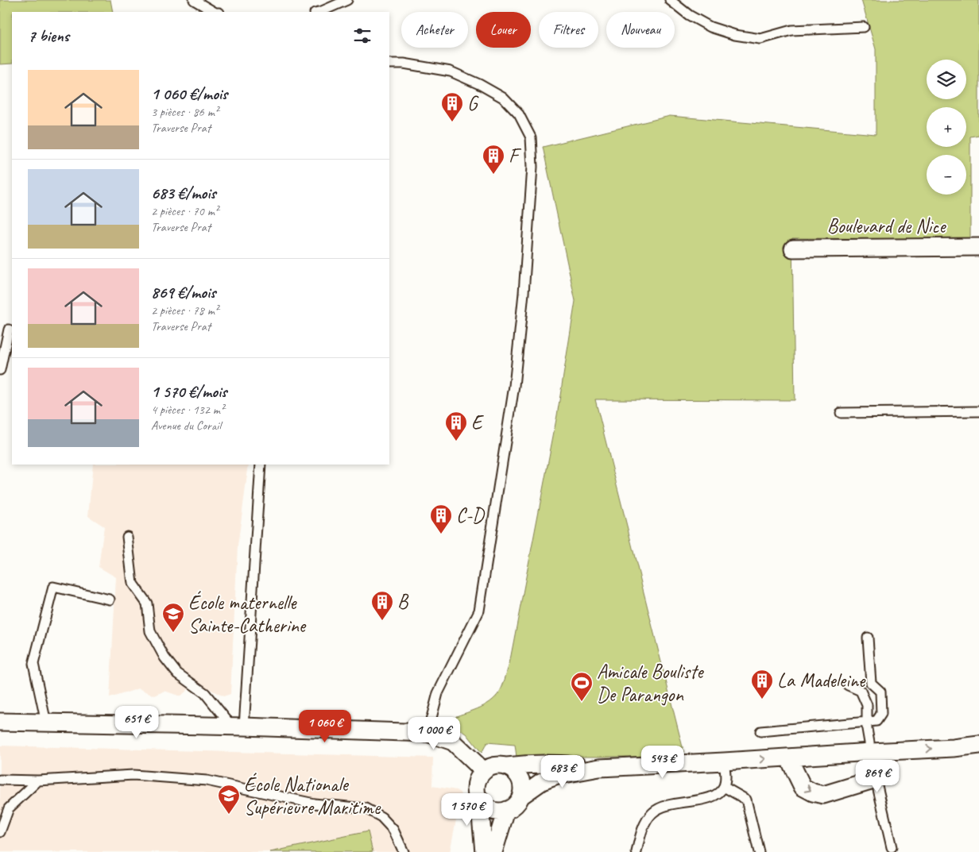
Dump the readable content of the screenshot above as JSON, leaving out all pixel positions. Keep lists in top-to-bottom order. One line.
{"streets":{"street":["Boulevard de Nice"]},"places":{"building":["G","F","E","C-D","B","La Madeleine"],"school or university":["École maternelle Sainte-Catherine","École Nationale Supérieure Maritime"],"sports":["Amicale Bouliste De Parangon"]},"page":{"chip":["Acheter","Louer","Filtres","Nouveau"],"heading":"7 biens","map_buttons":["+","−"],"list":[{"name":"1 060 €/mois","note":"3 pièces · 86 m² · Traverse Prat"},{"name":"683 €/mois","note":"2 pièces · 70 m² · Traverse Prat"},{"name":"869 €/mois","note":"2 pièces · 78 m² · Traverse Prat"},{"name":"1 570 €/mois","note":"4 pièces · 132 m² · Avenue du Corail"}],"price":["651 €","1 060 €","1 000 €","543 €","683 €","869 €","1 570 €"]}}
